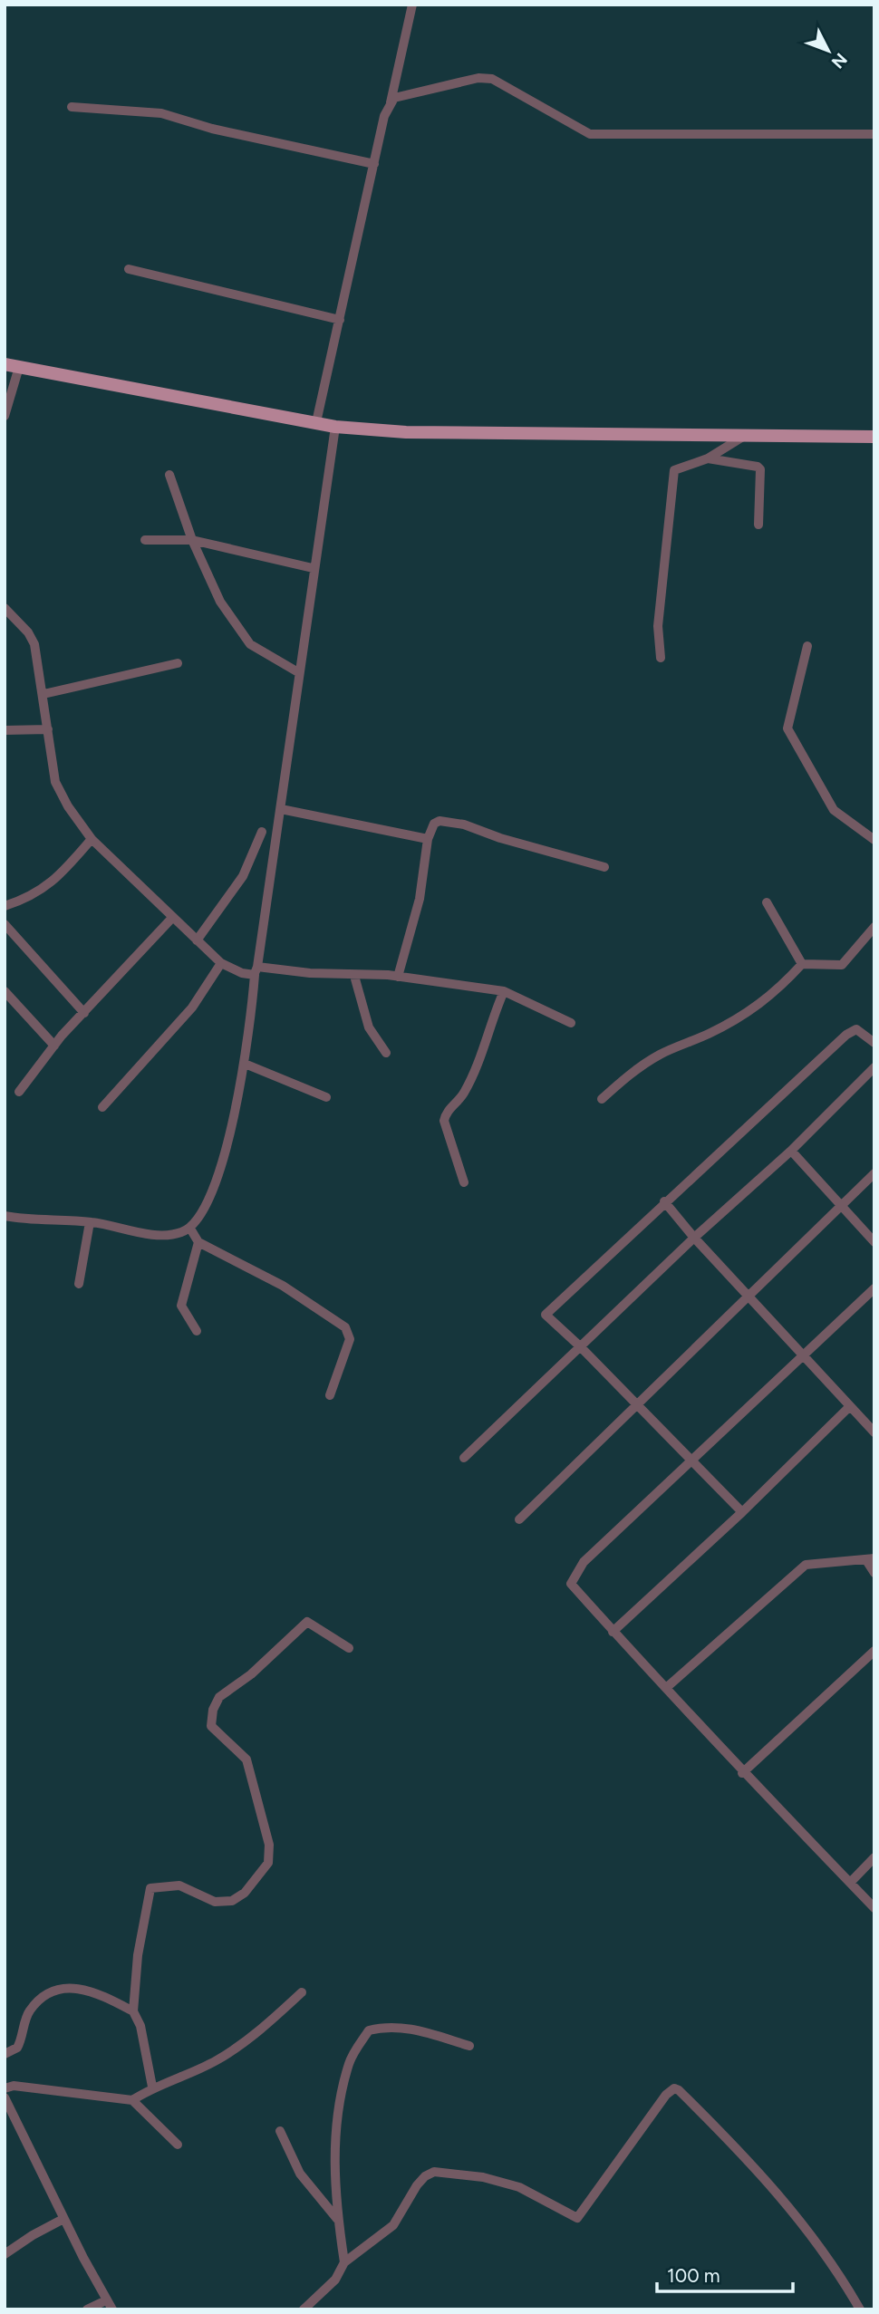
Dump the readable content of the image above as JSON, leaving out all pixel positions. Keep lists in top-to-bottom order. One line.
{"scale_bar":"100 m","north":"bottom right"}
